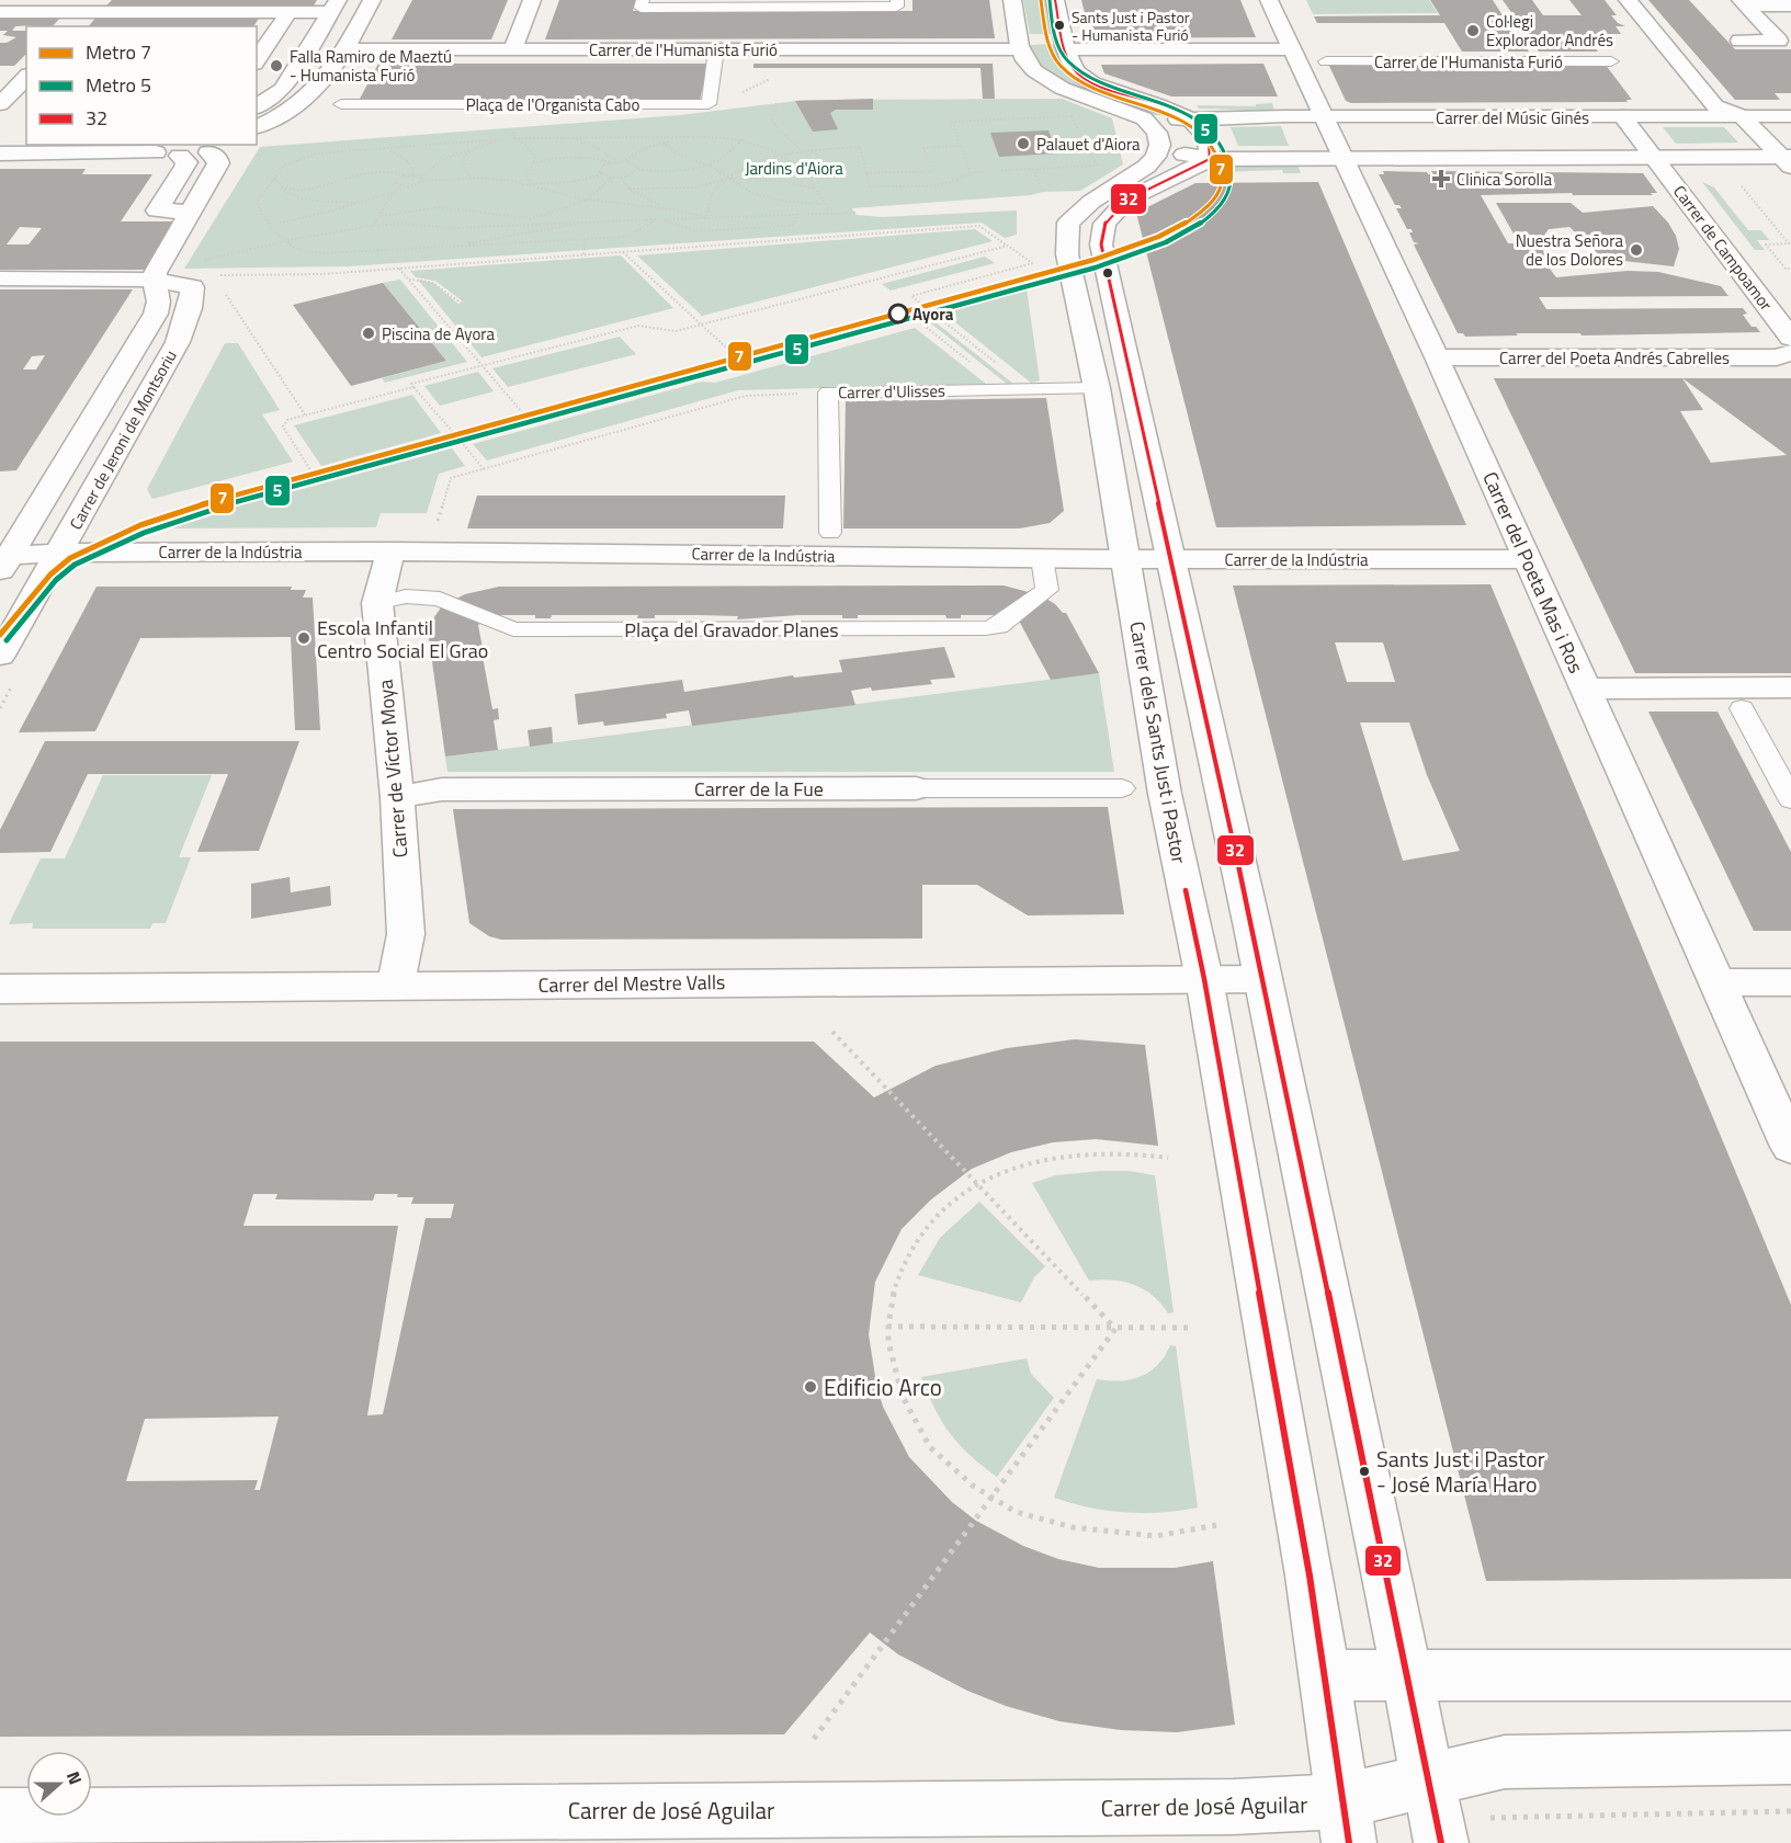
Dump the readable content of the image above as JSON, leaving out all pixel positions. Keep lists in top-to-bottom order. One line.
{"streets":{"street":["Carrer de l'Humanista Furió","Plaça de l'Organista Cabo","Carrer del Músic Ginés","Carrer de Campoamor","Carrer del Poeta Andrés Cabrelles","Carrer d'Ulisses","Carrer de Jeroni de Montsoriu","Carrer de la Indústria","Carrer del Poeta Mas i Ros","Plaça del Gravador Planes","Carrer dels Sants Just i Pastor","Carrer de Víctor Moya","Carrer de la Fue","Carrer del Mestre Valls","Carrer de José Aguilar"]},"crossings":[["Carrer de l'Humanista Furió","Plaça de l'Organista Cabo"],["Carrer del Músic Ginés","Carrer de Campoamor"],["Carrer del Músic Ginés","Carrer del Poeta Mas i Ros"],["Carrer del Músic Ginés","Carrer dels Sants Just i Pastor"],["Carrer del Poeta Andrés Cabrelles","Carrer del Poeta Mas i Ros"],["Carrer d'Ulisses","Carrer dels Sants Just i Pastor"],["Carrer de Jeroni de Montsoriu","Carrer de la Indústria"],["Carrer de la Indústria","Carrer del Poeta Mas i Ros"],["Carrer de la Indústria","Plaça del Gravador Planes"],["Carrer de la Indústria","Carrer dels Sants Just i Pastor"],["Carrer de la Indústria","Carrer de Víctor Moya"],["Plaça del Gravador Planes","Carrer de Víctor Moya"],["Carrer dels Sants Just i Pastor","Carrer del Mestre Valls"],["Carrer dels Sants Just i Pastor","Carrer de José Aguilar"],["Carrer de Víctor Moya","Carrer de la Fue"],["Carrer de Víctor Moya","Carrer del Mestre Valls"]],"parks":["Jardins d'Aiora"],"places":{"other":["Sants Just i Pastor - Humanista Furió","Col·legi Explorador Andrés","Falla Ramiro de Maeztú - Humanista Furió","Palauet d'Aiora","Nuestra Señora de los Dolores","Ayora","Piscina de Ayora","Escola Infantil Centro Social El Grao","Edificio Arco","Sants Just i Pastor - José María Haro"],"health":["Clinica Sorolla"]},"lines":["metro line 7","metro line 5","transit line 32"],"legend":["Metro 7","Metro 5","32"],"north":"right"}
